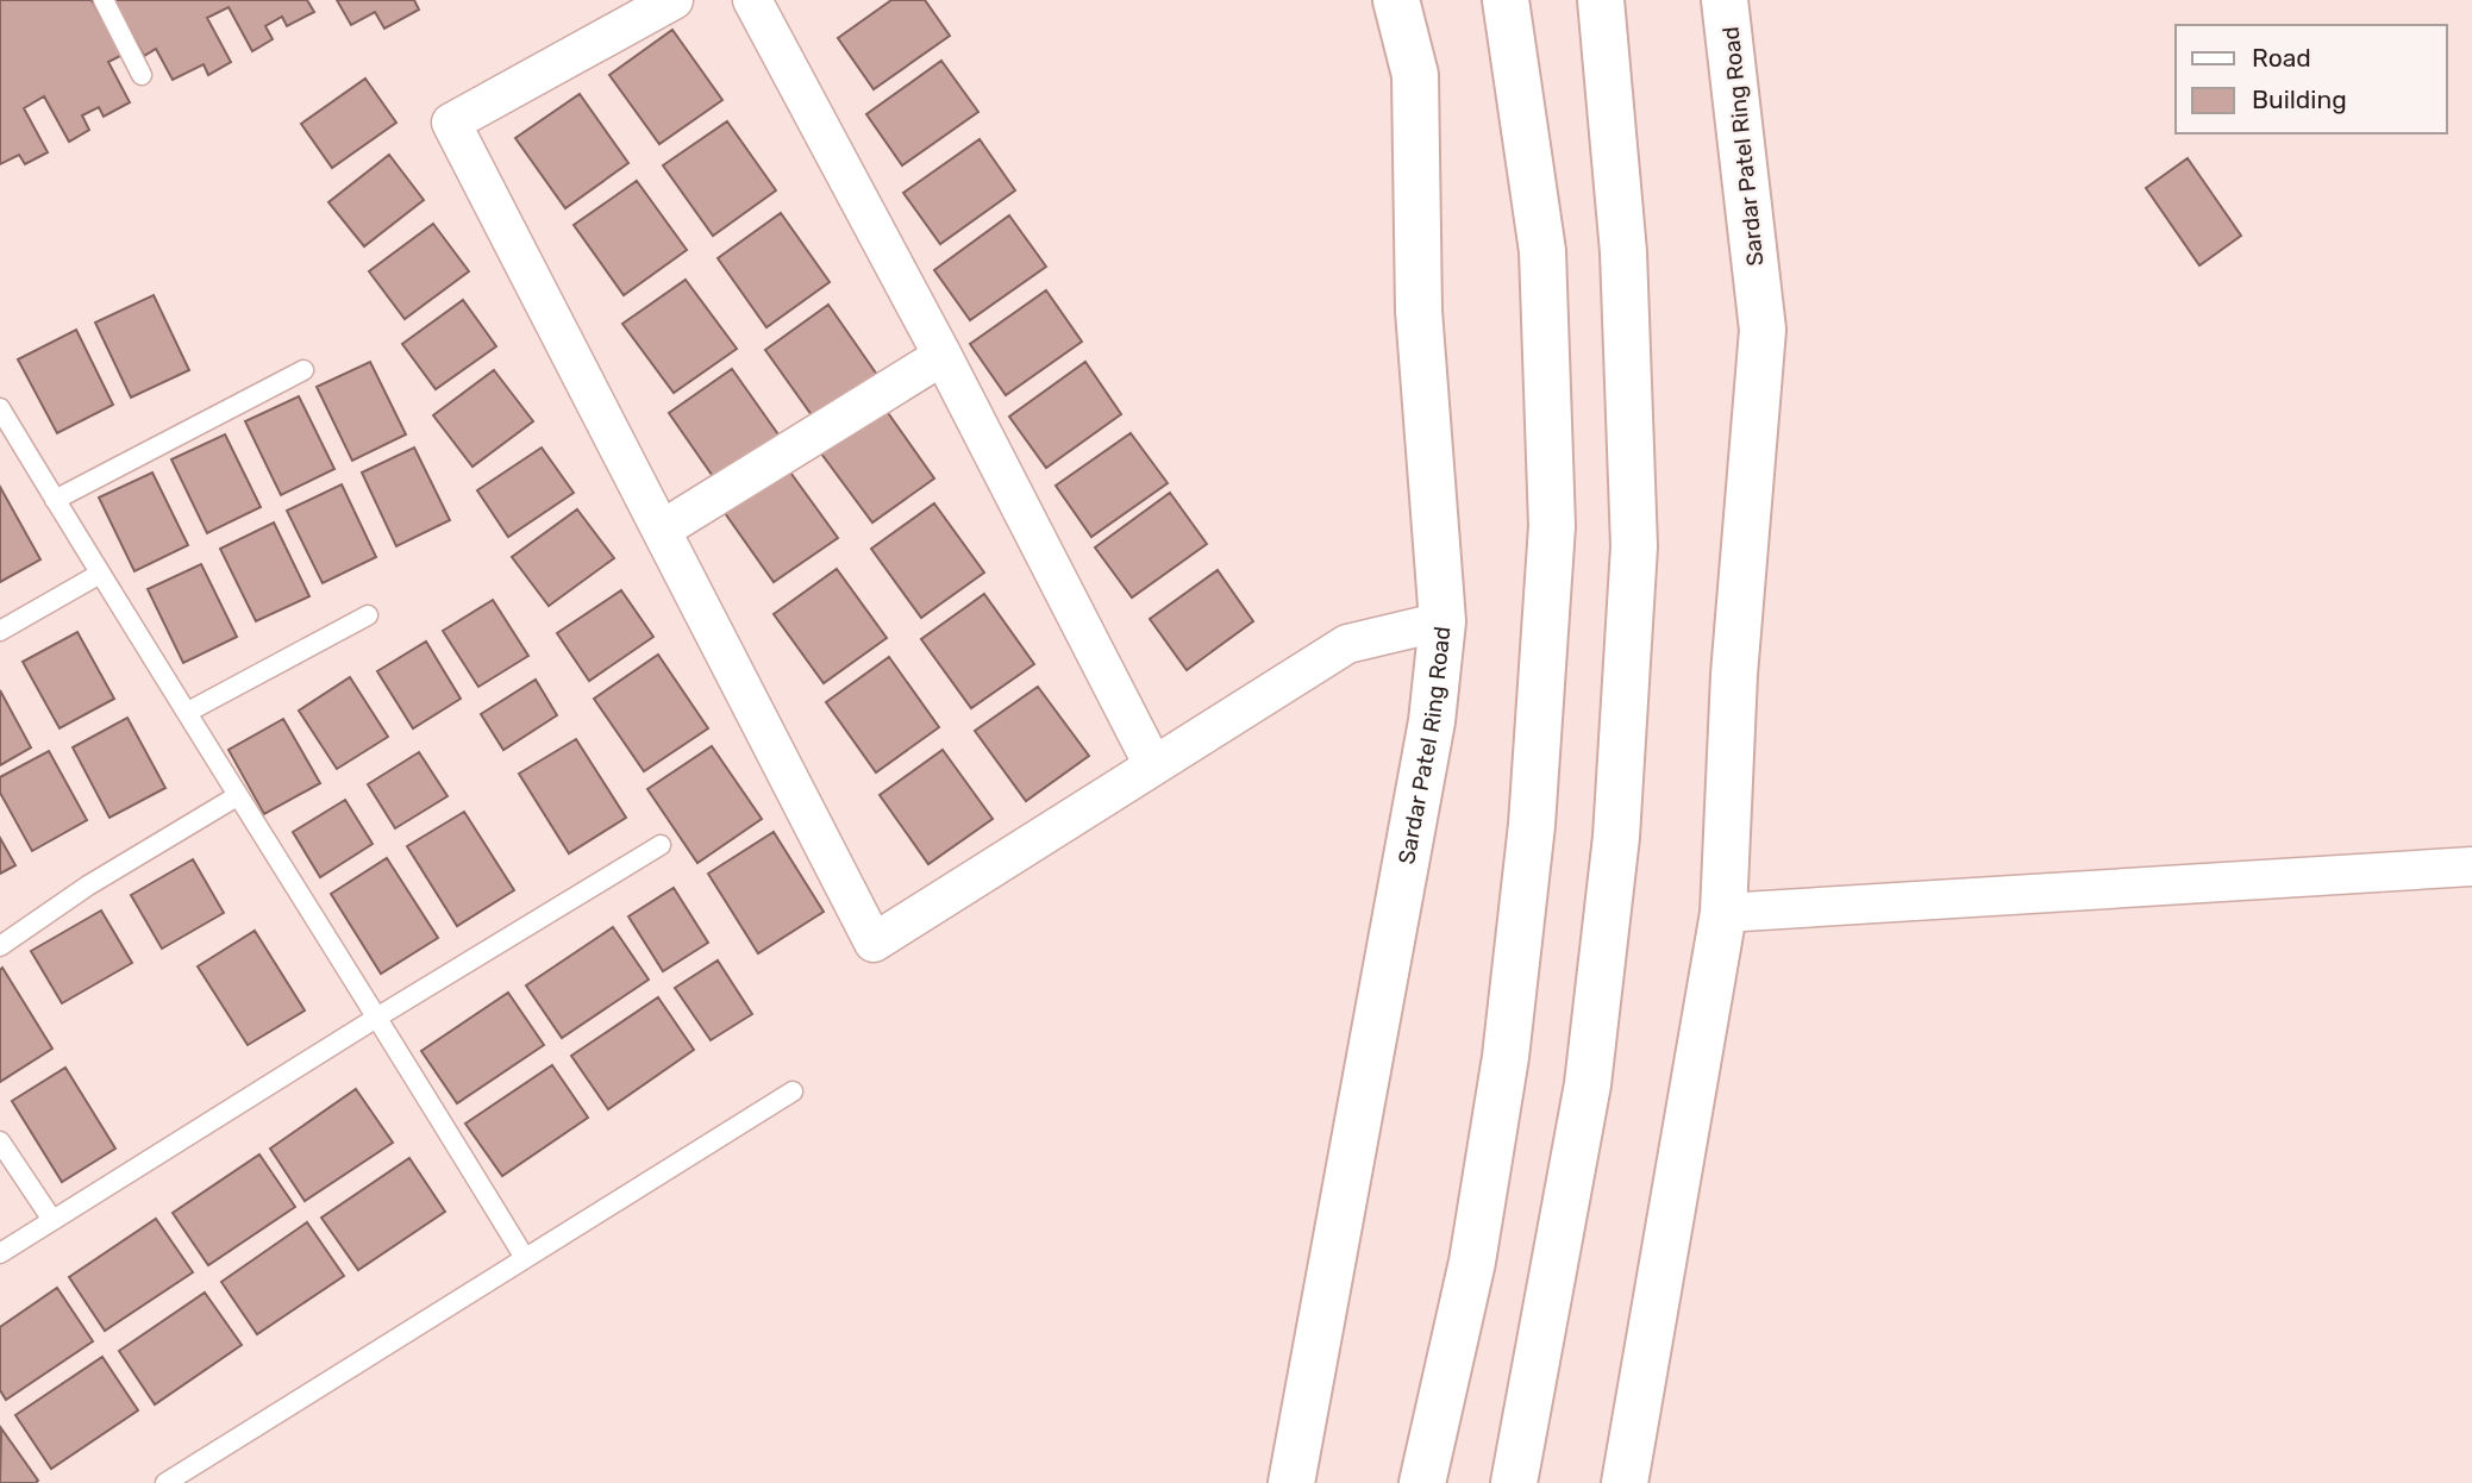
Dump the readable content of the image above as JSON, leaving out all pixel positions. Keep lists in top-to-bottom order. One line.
{"streets":{"main road":["Sardar Patel Ring Road"]},"legend":["Road","Building"]}
